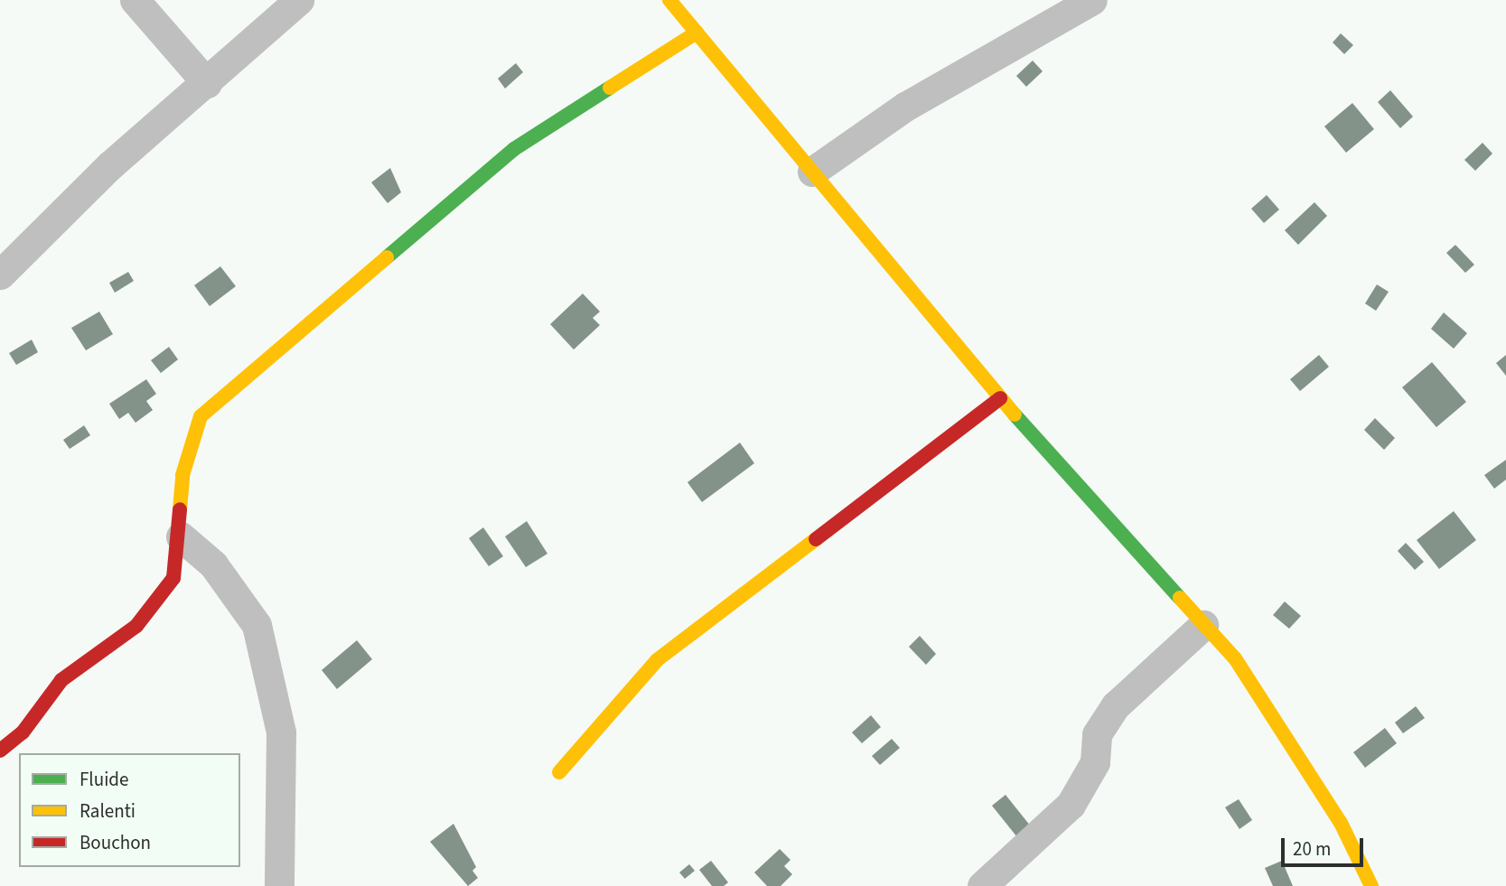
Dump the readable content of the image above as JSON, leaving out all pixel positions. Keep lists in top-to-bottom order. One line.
{"legend":["Fluide","Ralenti","Bouchon"],"scale_bar":"20 m"}
